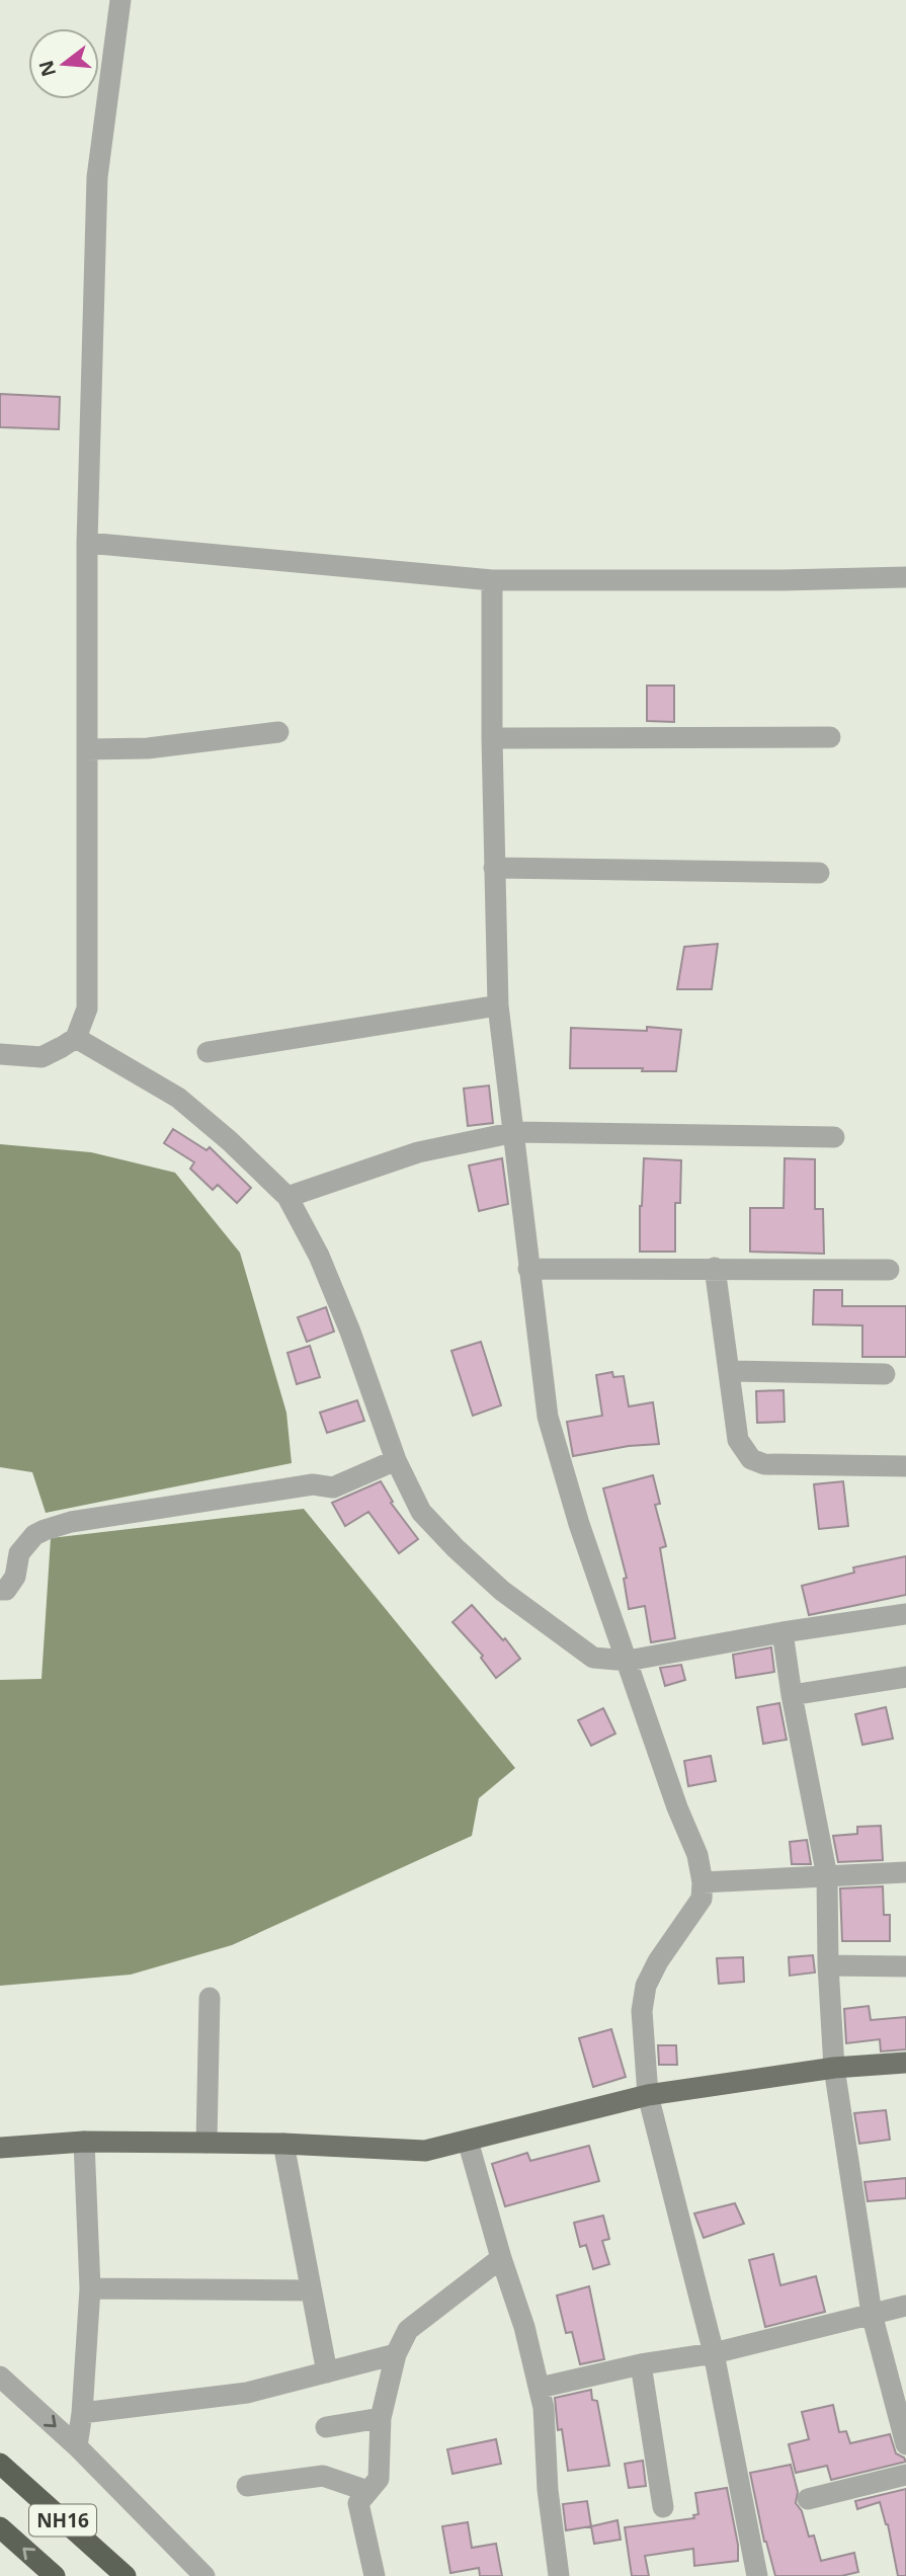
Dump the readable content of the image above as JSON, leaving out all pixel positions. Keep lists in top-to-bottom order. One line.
{"streets":{"highway":["NH16"]},"north":"left"}
